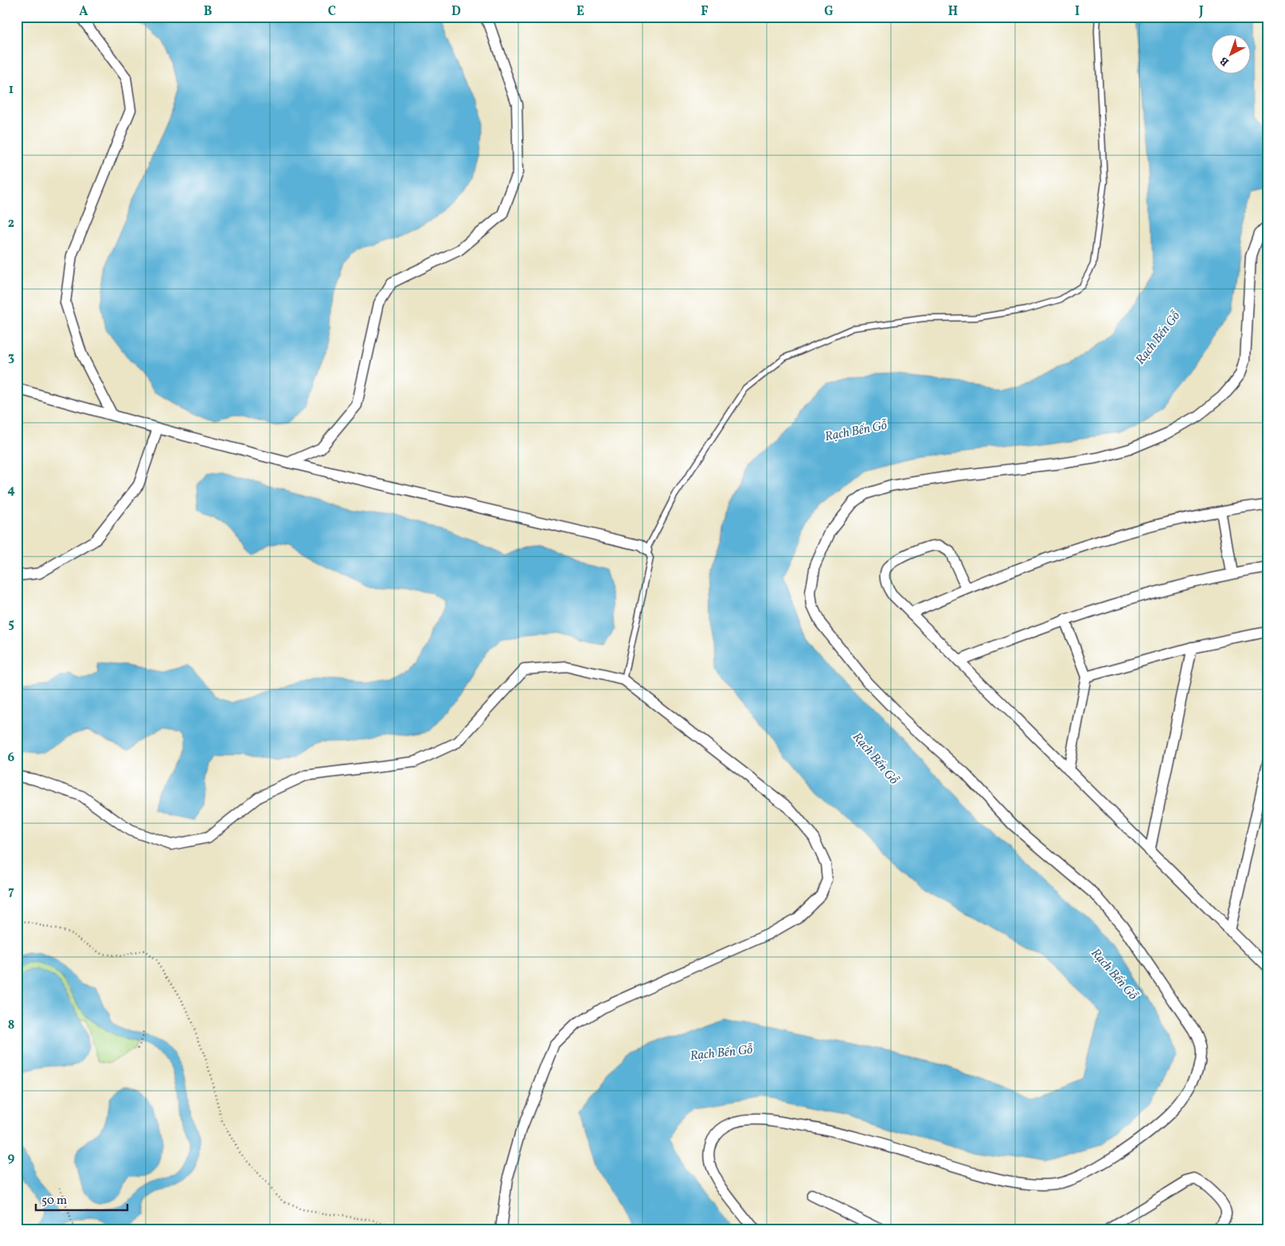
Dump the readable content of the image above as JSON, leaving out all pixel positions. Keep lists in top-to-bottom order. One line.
{"water":["Rạch Bến Gỗ"],"scale_bar":"50 m","north":"bottom left","grid":{"columns":["A","B","C","D","E","F","G","H","I","J"],"rows":["1","2","3","4","5","6","7","8","9"]}}
